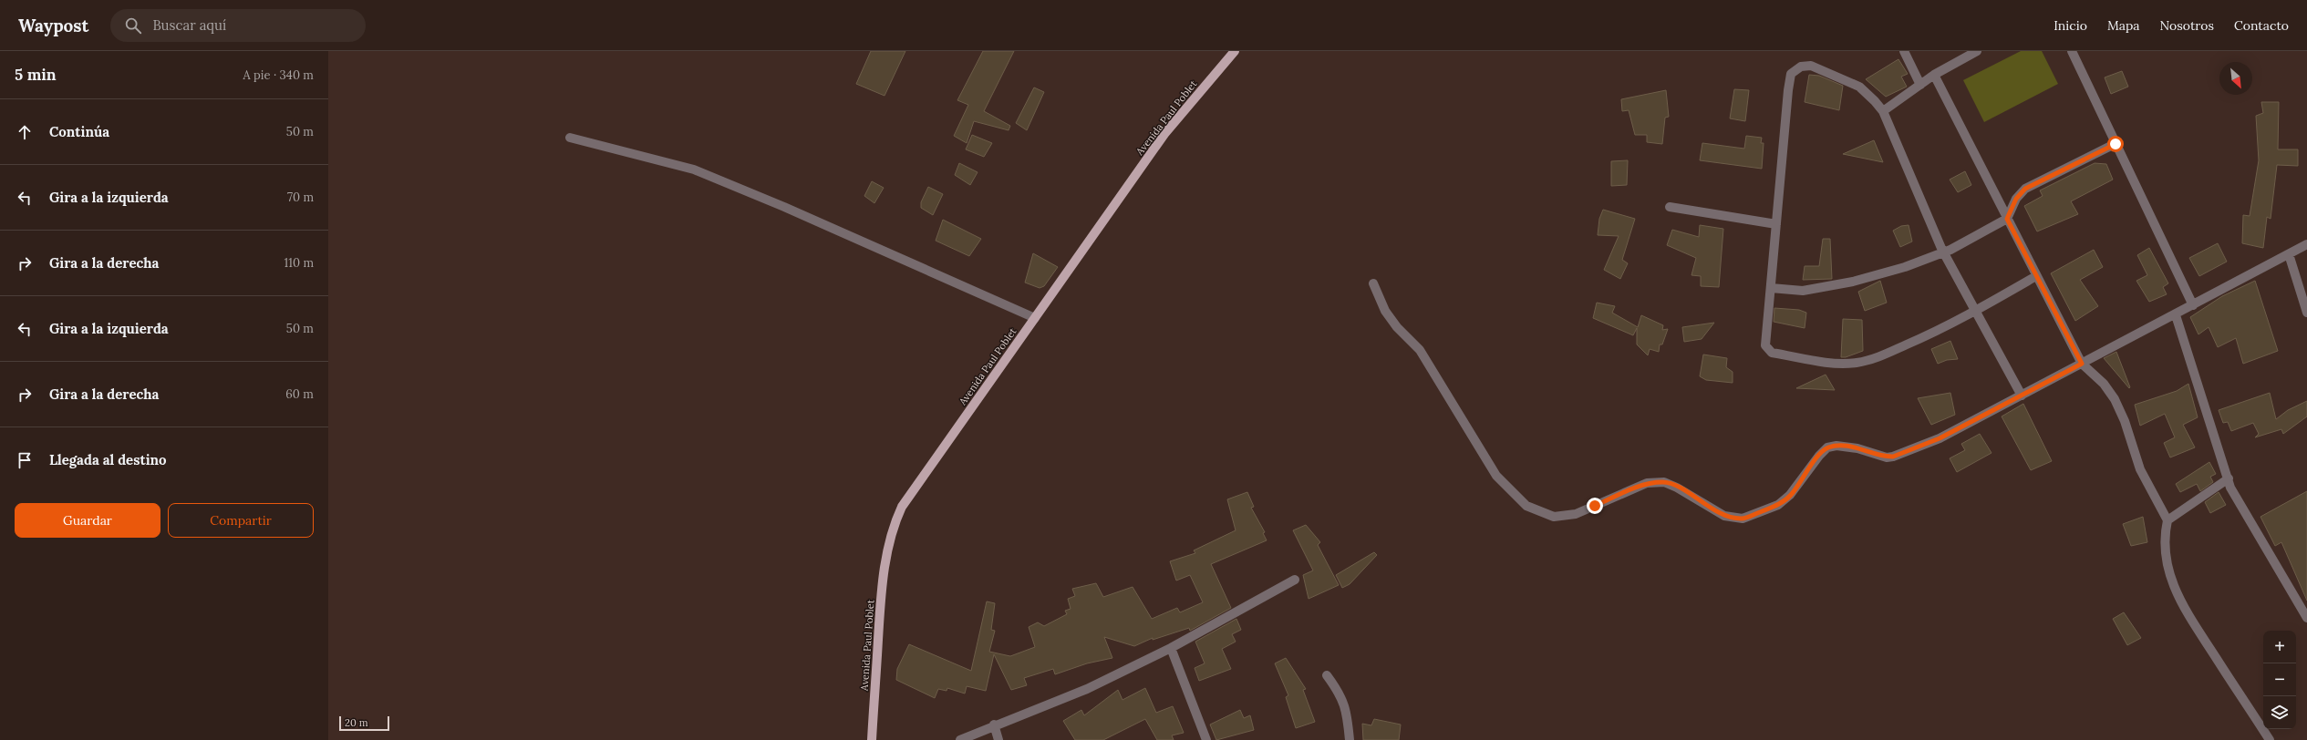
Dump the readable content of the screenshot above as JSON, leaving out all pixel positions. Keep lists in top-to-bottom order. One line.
{"streets":{"main road":["Avenida Paul Poblet"]},"scale_bar":"20 m","north":"bottom right","page":{"header":"Waypost","search":"Buscar aquí","nav":["Inicio","Mapa","Nosotros","Contacto"],"heading":["5 min","A pie · 340 m"],"list":[["Continúa","50 m"],["Gira a la izquierda","70 m"],["Gira a la derecha","110 m"],["Gira a la izquierda","50 m"],["Gira a la derecha","60 m"],"Llegada al destino"],"buttons":["Guardar","Compartir"],"map_buttons":["+","−"],"scale":"20 m"}}
